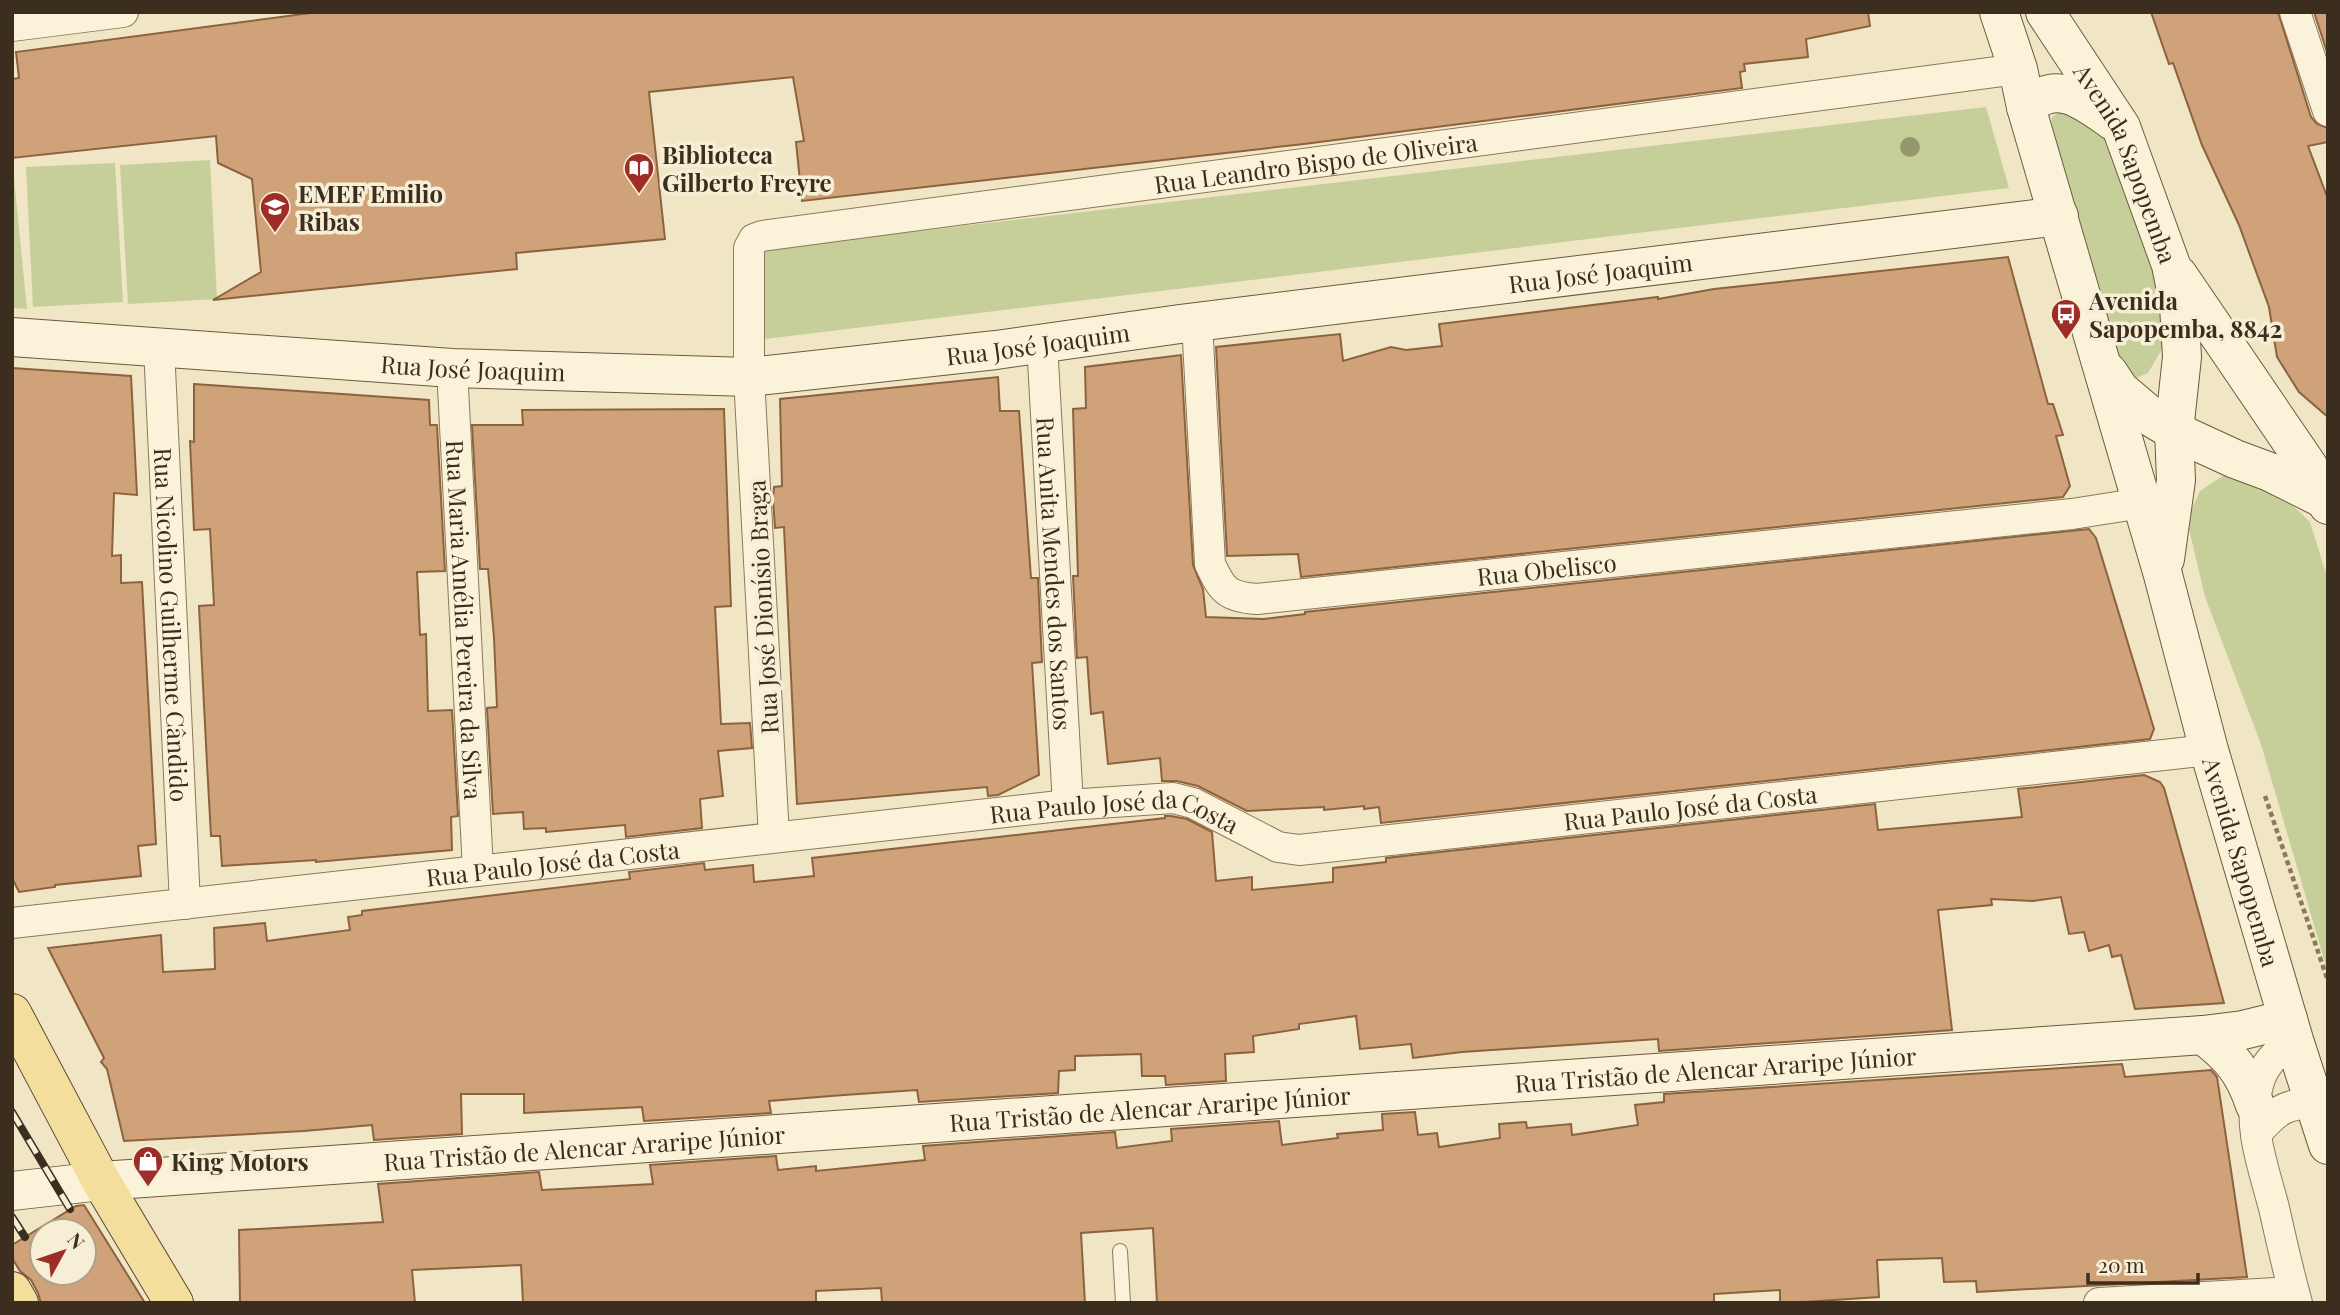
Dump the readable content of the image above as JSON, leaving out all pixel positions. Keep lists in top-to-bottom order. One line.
{"streets":{"street":["Rua Leandro Bispo de Oliveira","Avenida Sapopemba","Rua José Joaquim","Rua Obelisco","Rua Anita Mendes dos Santos","Rua José Dionísio Braga","Rua Maria Amélia Pereira da Silva","Rua Nicolino Guilherme Cândido","Rua Paulo José da Costa","Rua Tristão de Alencar Araripe Júnior"]},"crossings":[["Rua Leandro Bispo de Oliveira","Avenida Sapopemba"],["Rua Leandro Bispo de Oliveira","Rua José Joaquim"],["Rua Leandro Bispo de Oliveira","Rua José Dionísio Braga"],["Avenida Sapopemba","Rua José Joaquim"],["Avenida Sapopemba","Rua Obelisco"],["Avenida Sapopemba","Rua Paulo José da Costa"],["Avenida Sapopemba","Rua Tristão de Alencar Araripe Júnior"],["Rua José Joaquim","Rua Obelisco"],["Rua José Joaquim","Rua Anita Mendes dos Santos"],["Rua José Joaquim","Rua José Dionísio Braga"],["Rua José Joaquim","Rua Maria Amélia Pereira da Silva"],["Rua José Joaquim","Rua Nicolino Guilherme Cândido"],["Rua Anita Mendes dos Santos","Rua Paulo José da Costa"],["Rua José Dionísio Braga","Rua Paulo José da Costa"],["Rua Maria Amélia Pereira da Silva","Rua Paulo José da Costa"],["Rua Nicolino Guilherme Cândido","Rua Paulo José da Costa"]],"places":{"library":["Biblioteca Gilberto Freyre"],"school or university":["EMEF Emilio Ribas"],"bus stop":["Avenida Sapopemba, 8842"],"shop":["King Motors"]},"scale_bar":"20 m","north":"top right"}
